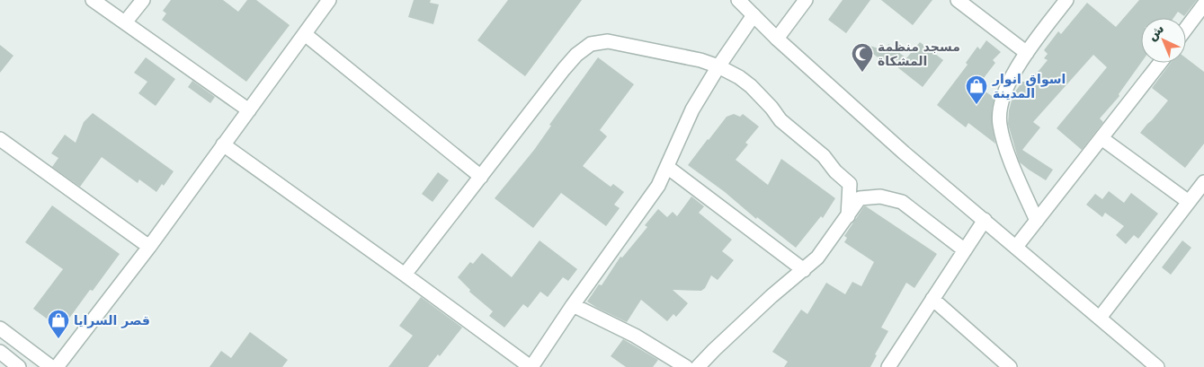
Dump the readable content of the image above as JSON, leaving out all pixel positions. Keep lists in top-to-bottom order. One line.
{"places":{"mosque":["مسجد منظمة المشكاة"],"shop":["اسواق انوار المدينة","قصر السرايا"]},"north":"top left"}
